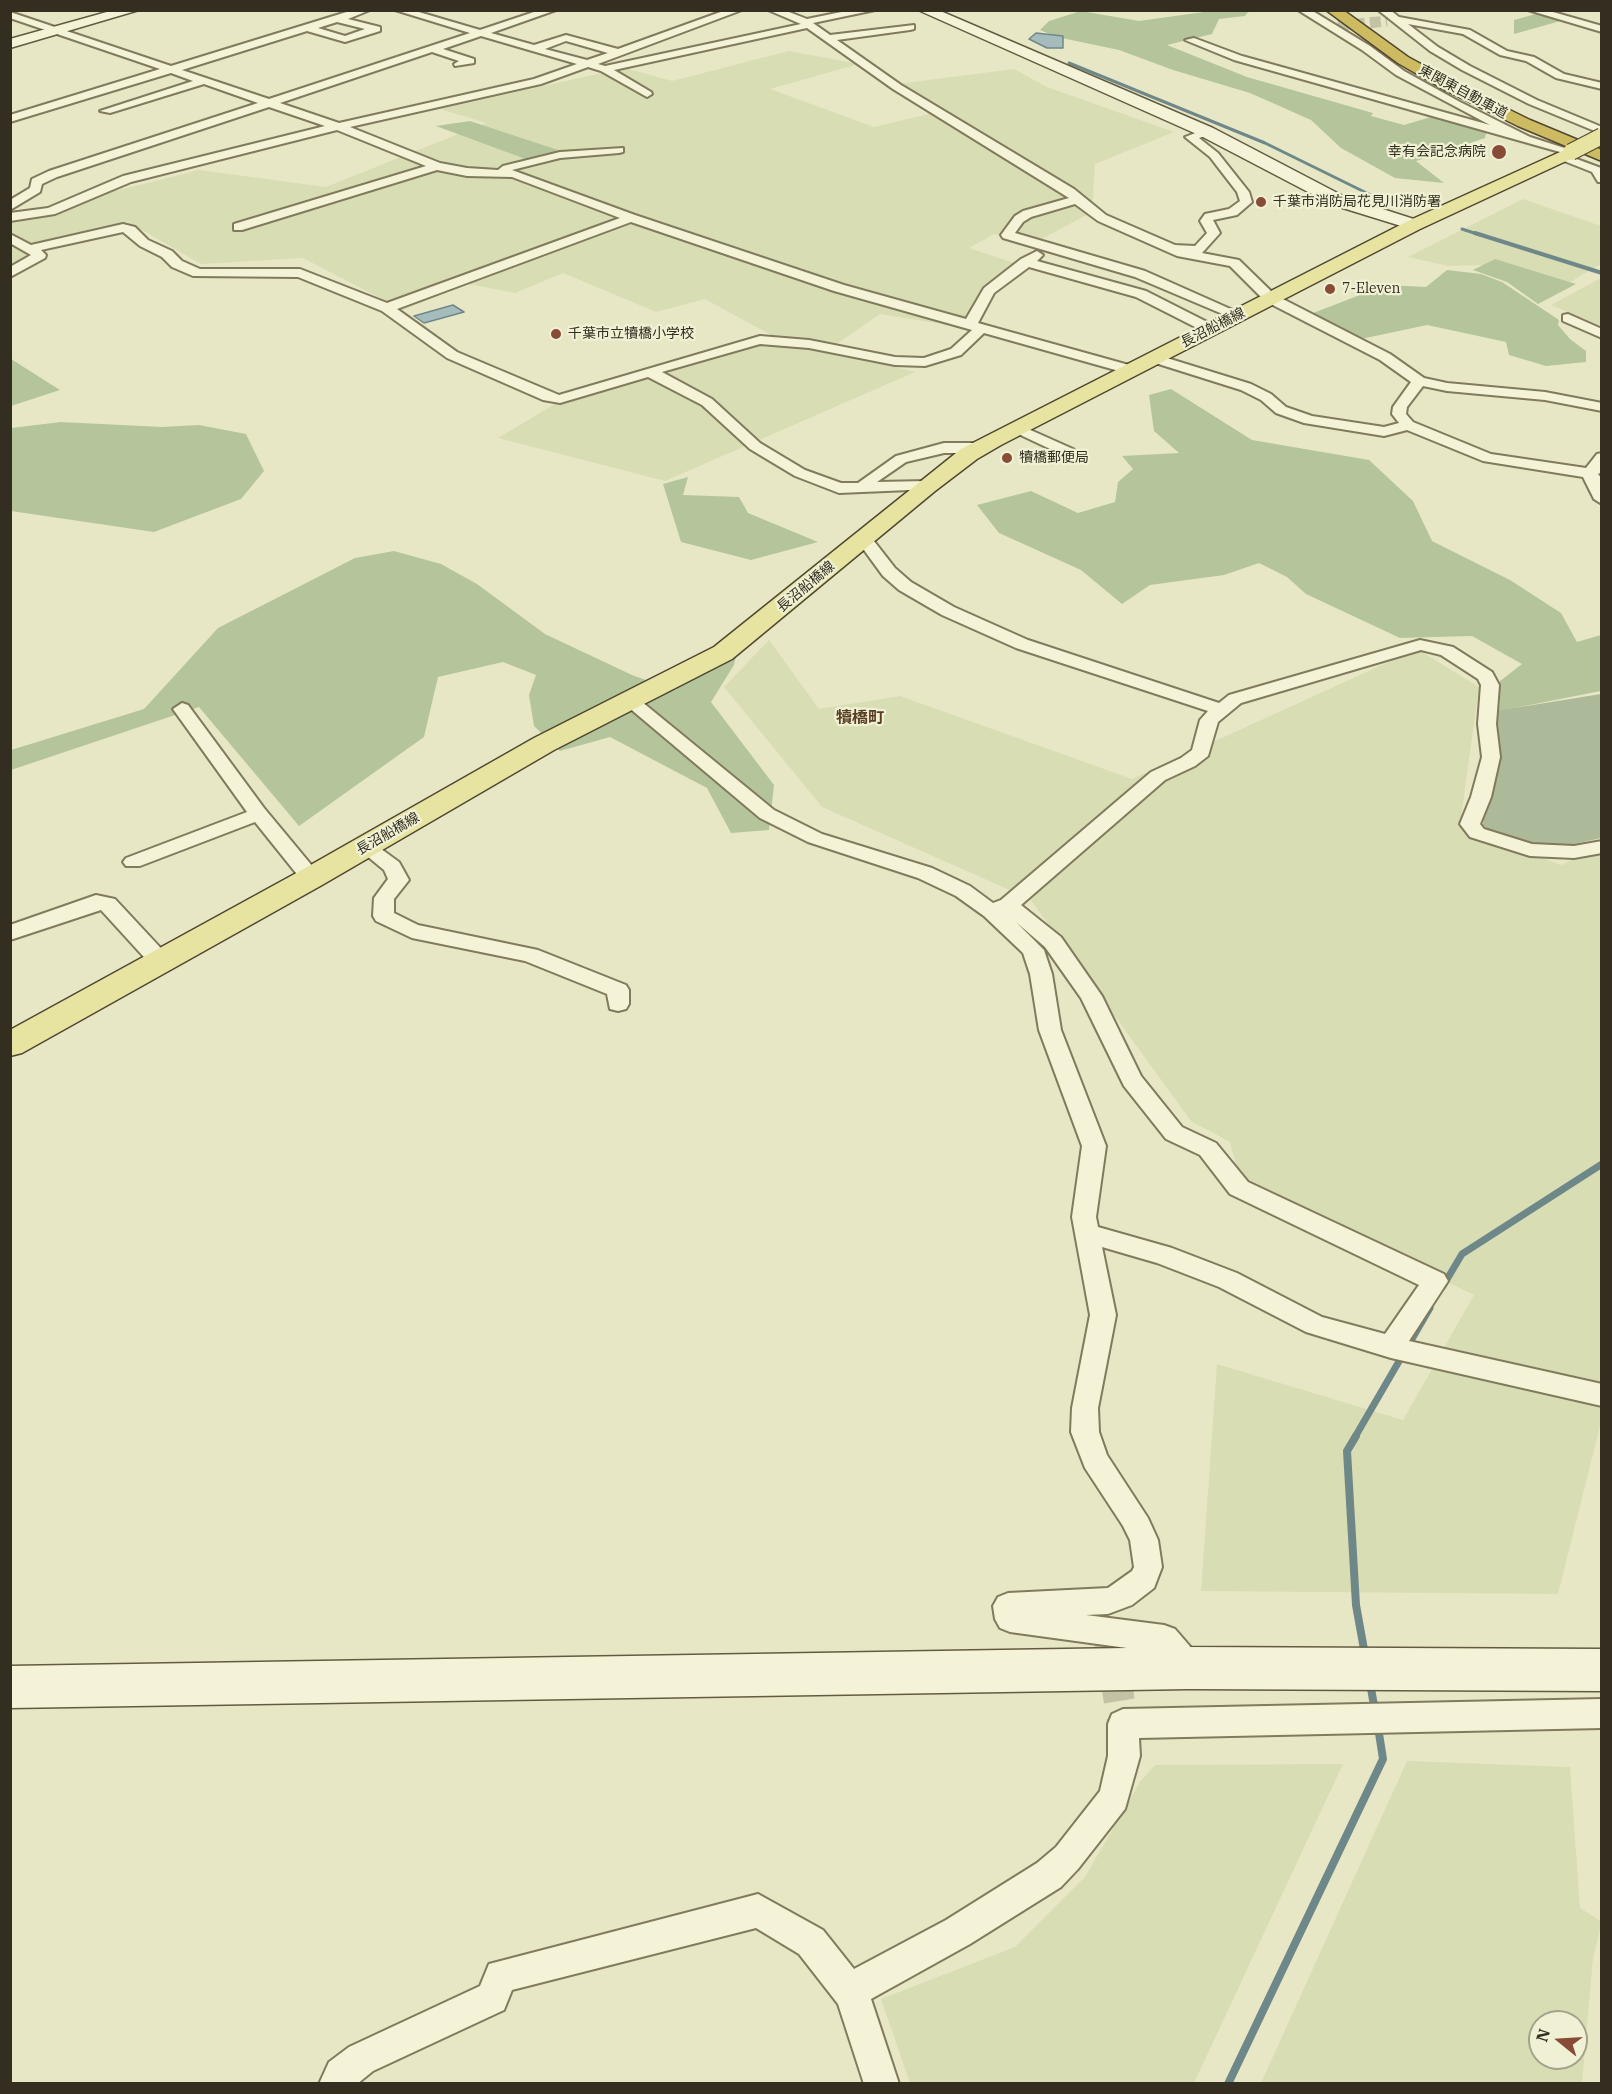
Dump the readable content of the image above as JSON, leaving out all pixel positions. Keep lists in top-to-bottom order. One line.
{"streets":{"highway":["東関東自動車道"],"main road":["長沼船橋線"]},"districts":["犢橋町"],"places":["幸有会記念病院","千葉市消防局花見川消防署","7-Eleven","千葉市立犢橋小学校","犢橋郵便局"],"north":"left"}
